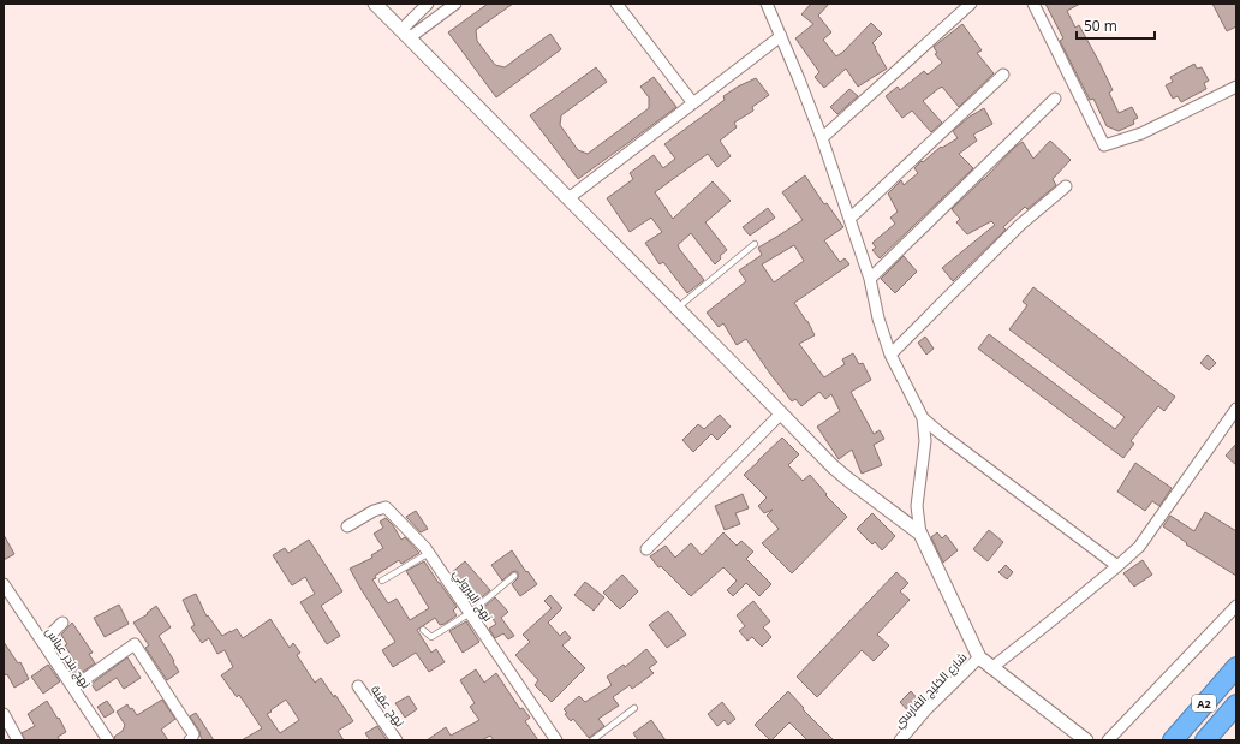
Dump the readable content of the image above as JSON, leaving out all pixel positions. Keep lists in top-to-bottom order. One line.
{"streets":{"highway":["A2"],"street":["نهج البيروني","نهج بندر عباس","شارع الخليج الفارسي","نهج عقبة"]},"scale_bar":"50 m"}
